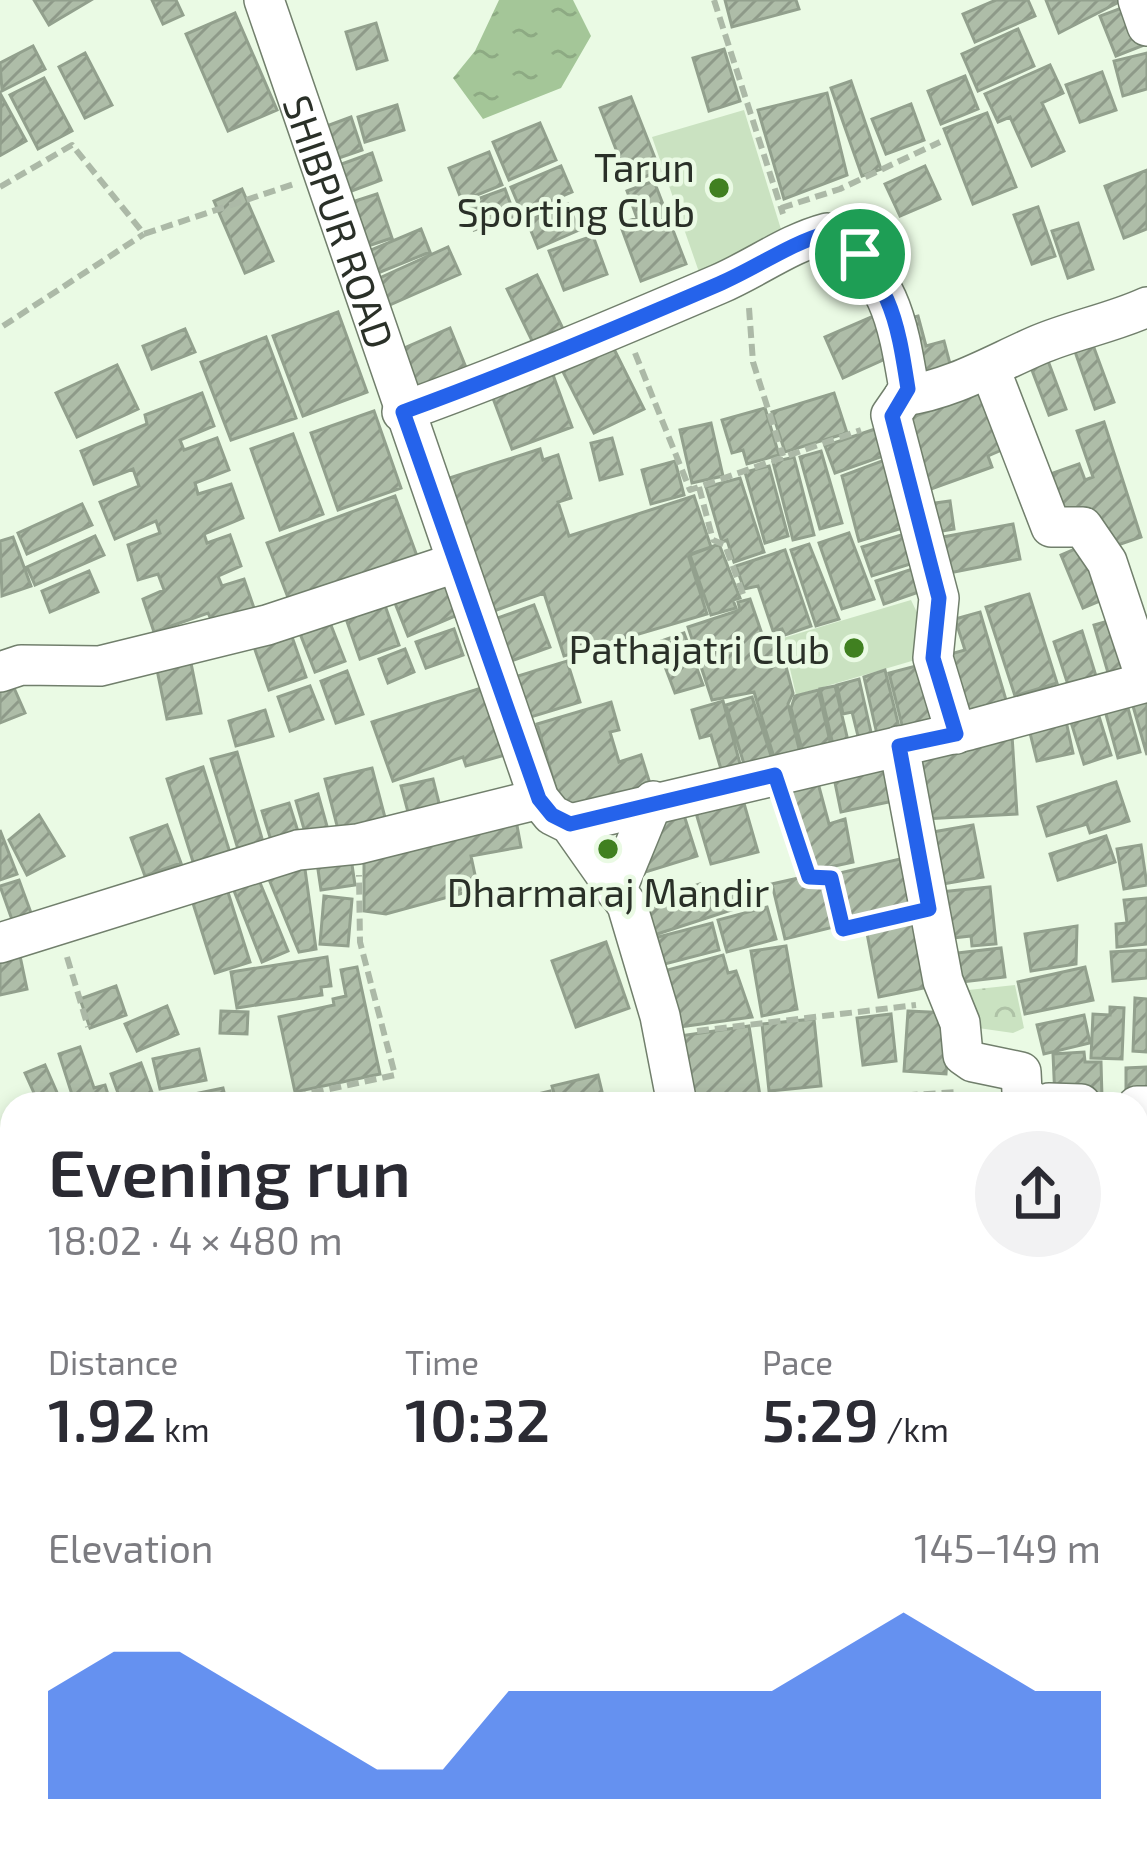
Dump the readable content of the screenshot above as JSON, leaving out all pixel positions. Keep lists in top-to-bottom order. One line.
{"streets":{"street":["SHIBPUR ROAD"]},"places":["Tarun Sporting Club","Pathajatri Club","Dharmaraj Mandir"],"page":{"heading":["Evening run","18:02 · 4 × 480 m"],"stats":[["Distance","1.92 km"],["Time","10:32"],["Pace","5:29 /km"]],"chart":["Elevation","145–149 m"]}}
